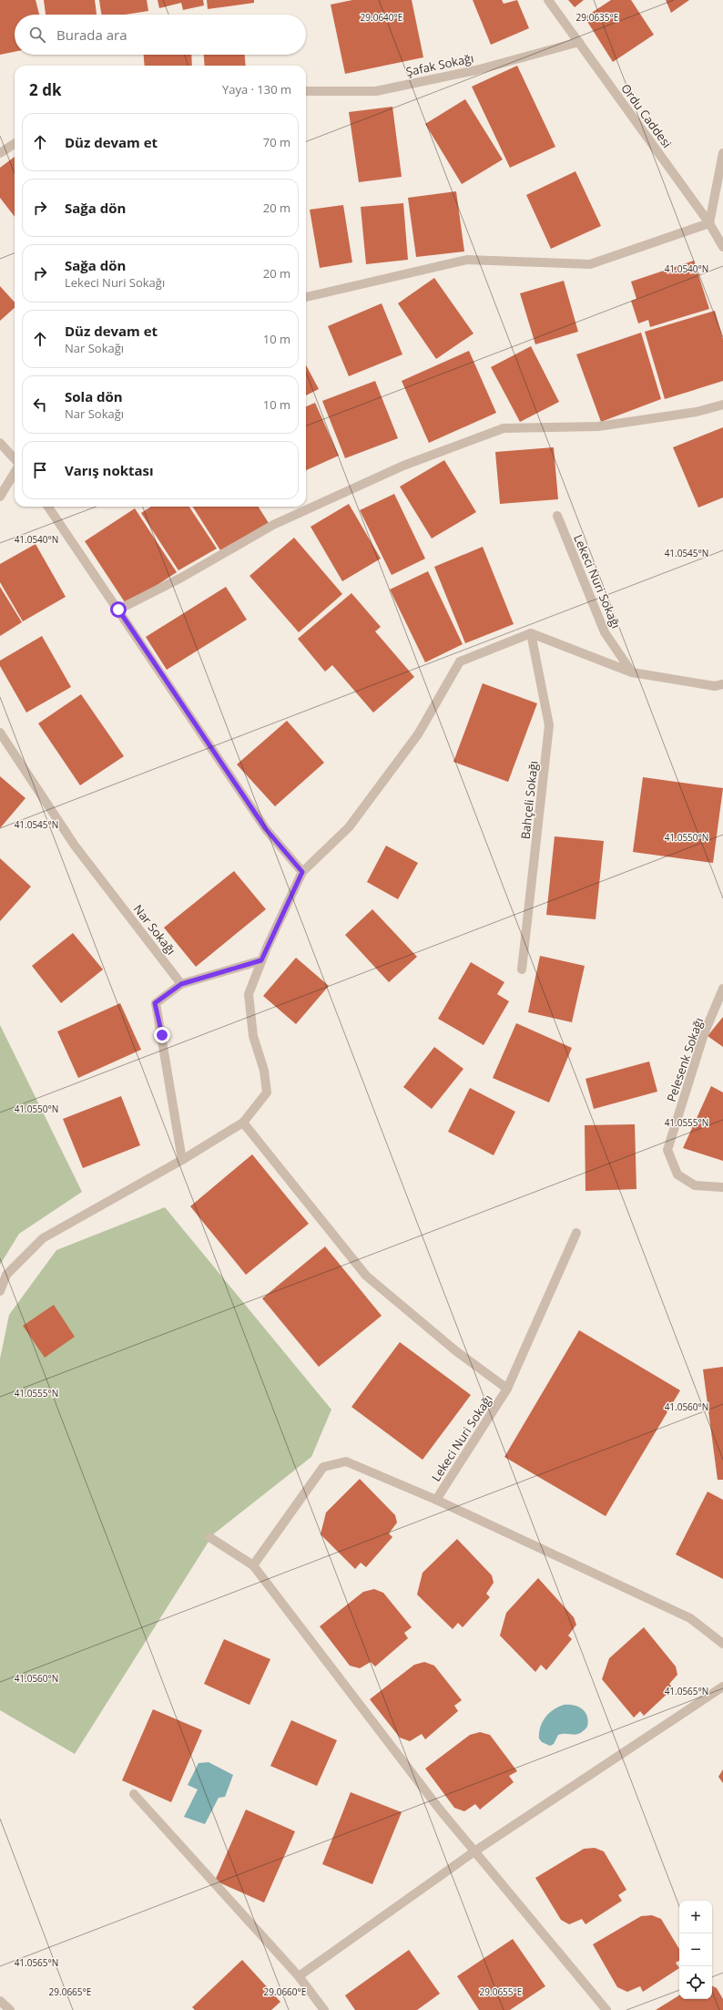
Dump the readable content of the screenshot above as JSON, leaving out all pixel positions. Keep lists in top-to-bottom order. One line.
{"streets":{"street":["Şafak Sokağı","Ordu Caddesi","Lekeci Nuri Sokağı","Bahçeli Sokağı","Nar Sokağı","Pelesenk Sokağı"]},"crossings":[["Şafak Sokağı","Ordu Caddesi"]],"page":{"search":"Burada ara","heading":["2 dk","Yaya · 130 m"],"list":[["Düz devam et","70 m"],["Sağa dön","20 m"],["Sağa dön","Lekeci Nuri Sokağı","20 m"],["Düz devam et","Nar Sokağı","10 m"],["Sola dön","Nar Sokağı","10 m"],"Varış noktası"],"map_buttons":["+","−"]},"coordinates":["29.0640°E","29.0635°E","41.0540°N","41.0545°N","41.0550°N","41.0555°N","41.0560°N","41.0565°N","29.0665°E","29.0660°E","29.0655°E"]}
